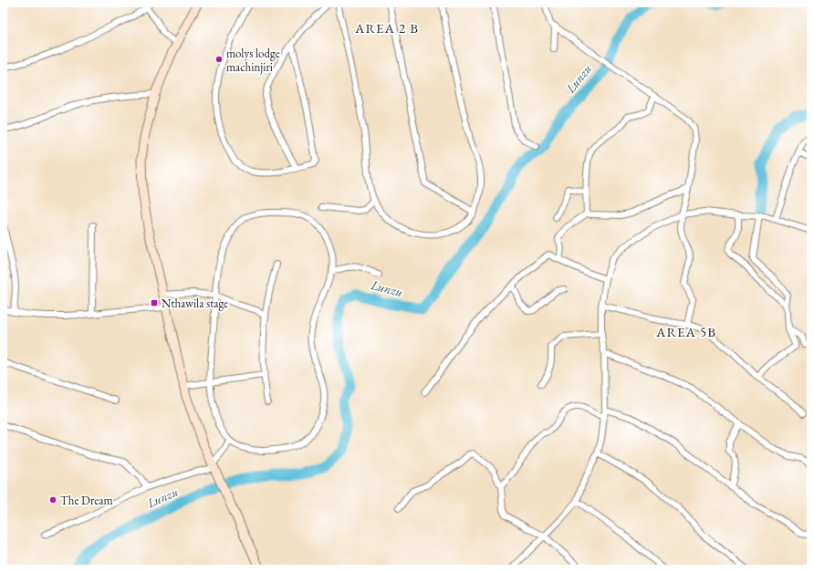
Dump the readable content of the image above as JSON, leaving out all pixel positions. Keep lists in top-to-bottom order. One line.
{"districts":["AREA 2 B","AREA 5B"],"water":["Lunzu"],"places":{"other":["molys lodge machinjiri","The Dream"],"transit":["Nthawila stage"]}}
